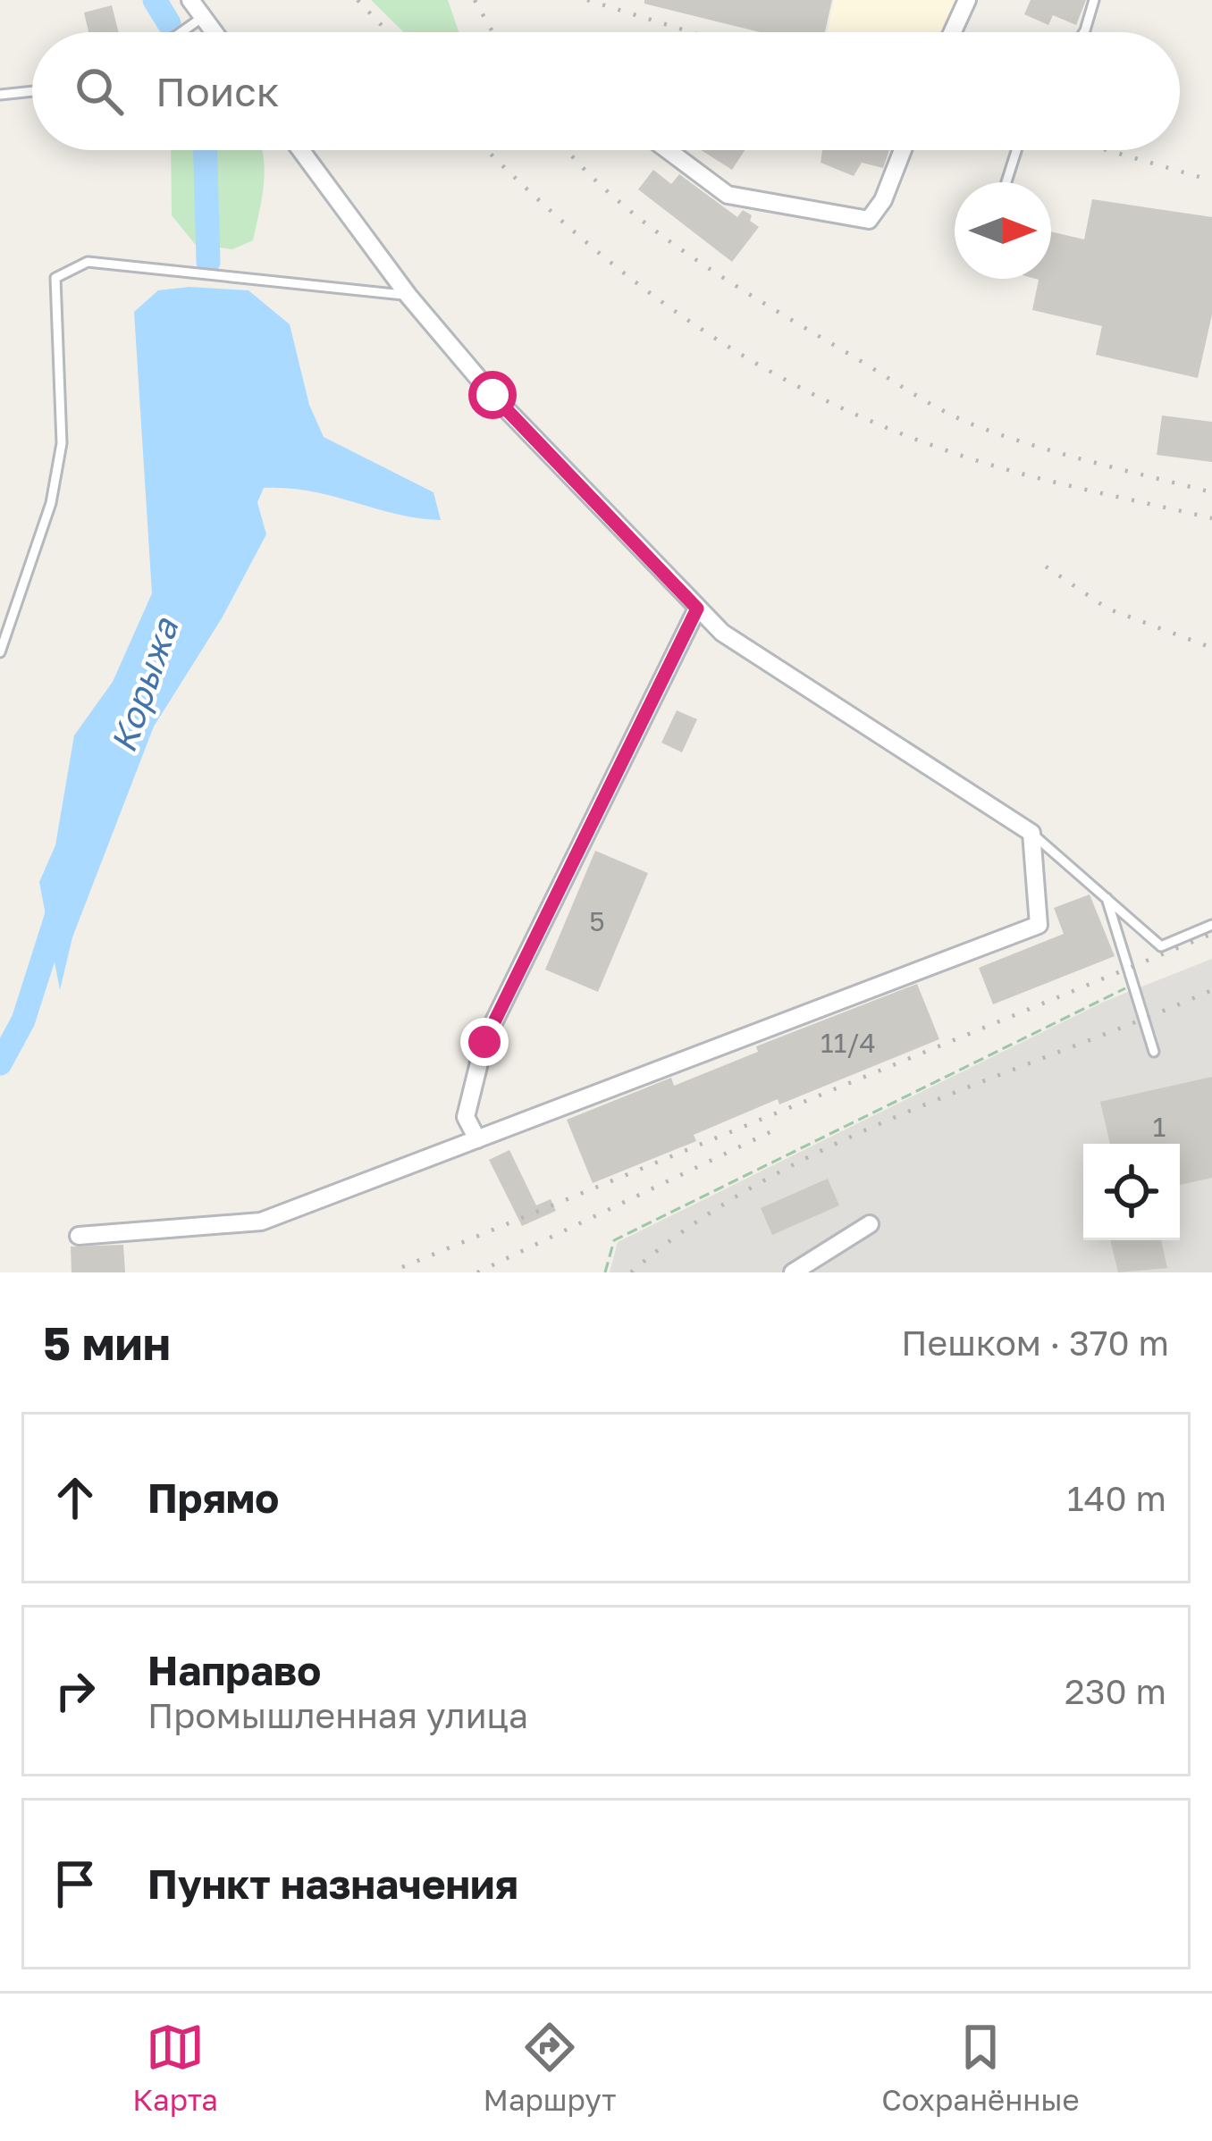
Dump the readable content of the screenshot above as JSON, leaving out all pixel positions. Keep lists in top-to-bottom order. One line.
{"water":["Корыжа"],"house_numbers":["5","11/4","1"],"north":"right","page":{"search":"Поиск","heading":["5 мин","Пешком · 370 m"],"list":[["Прямо","140 m"],["Направо","Промышленная улица","230 m"],"Пункт назначения"],"nav":["Карта","Маршрут","Сохранённые"]}}
